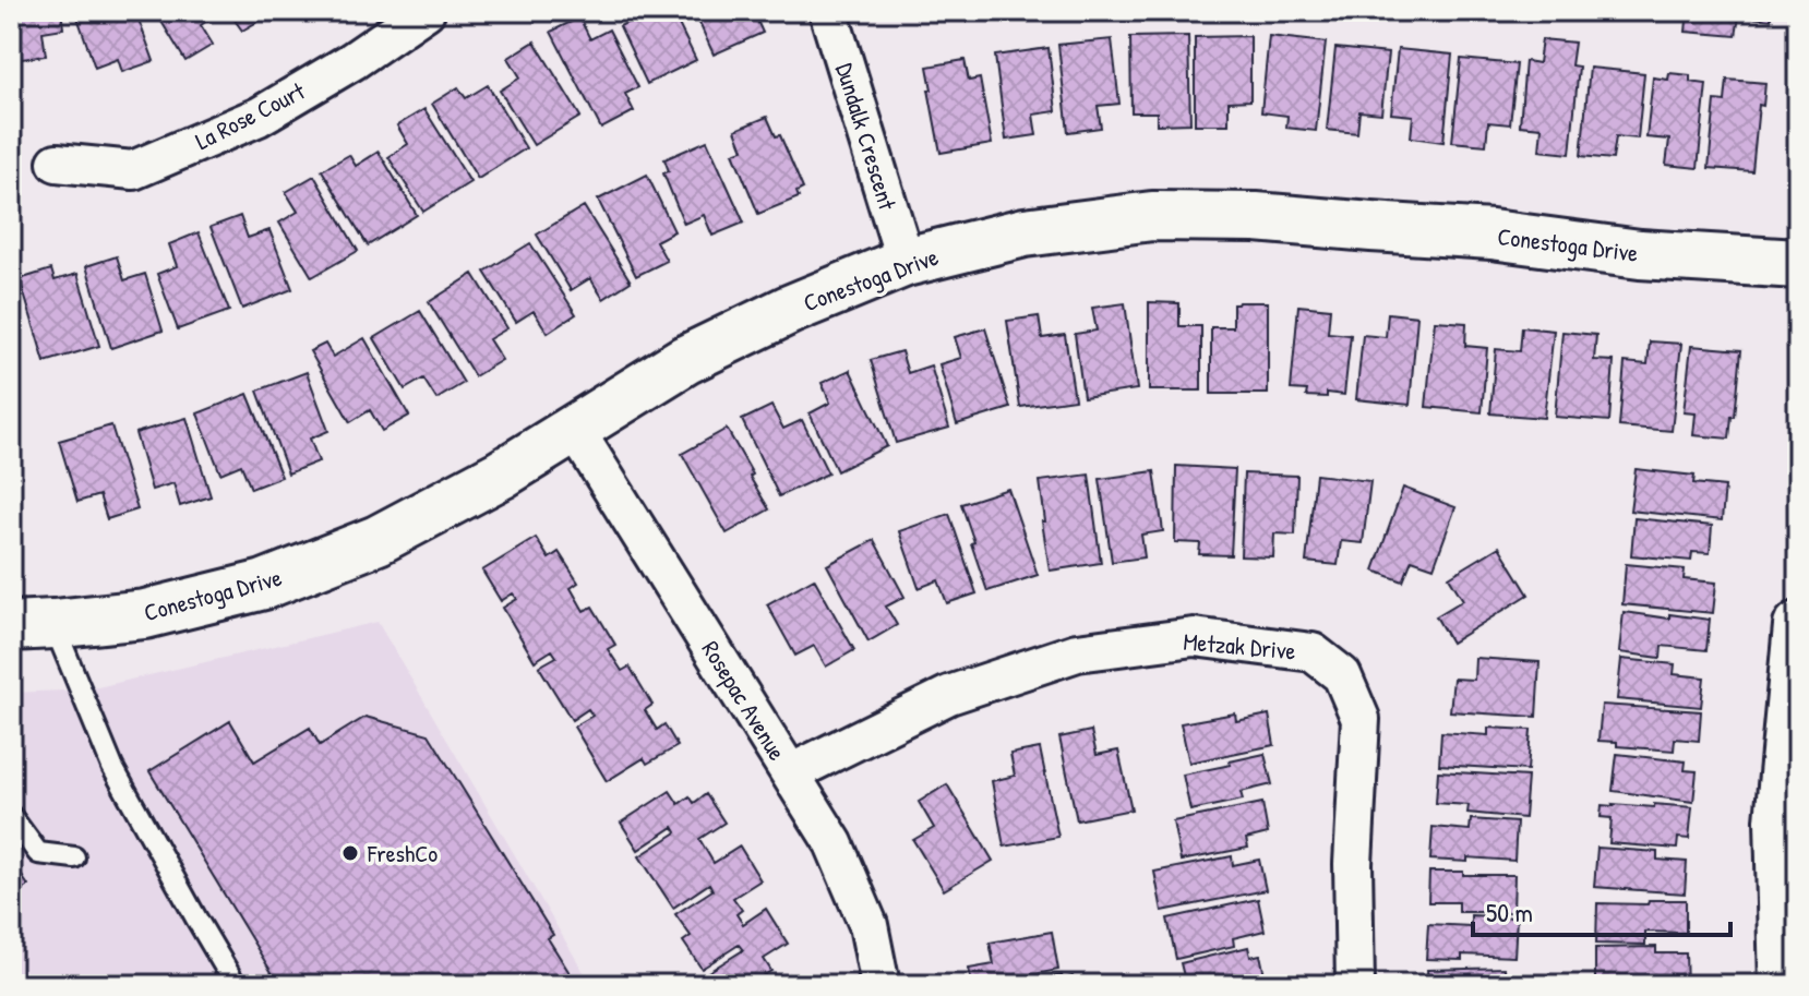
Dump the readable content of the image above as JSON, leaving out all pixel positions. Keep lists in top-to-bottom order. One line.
{"streets":{"street":["La Rose Court","Dundalk Crescent","Conestoga Drive","Metzak Drive","Rosepac Avenue"]},"crossings":[["Dundalk Crescent","Conestoga Drive"],["Conestoga Drive","Rosepac Avenue"],["Metzak Drive","Rosepac Avenue"]],"places":["FreshCo"],"scale_bar":"50 m"}
